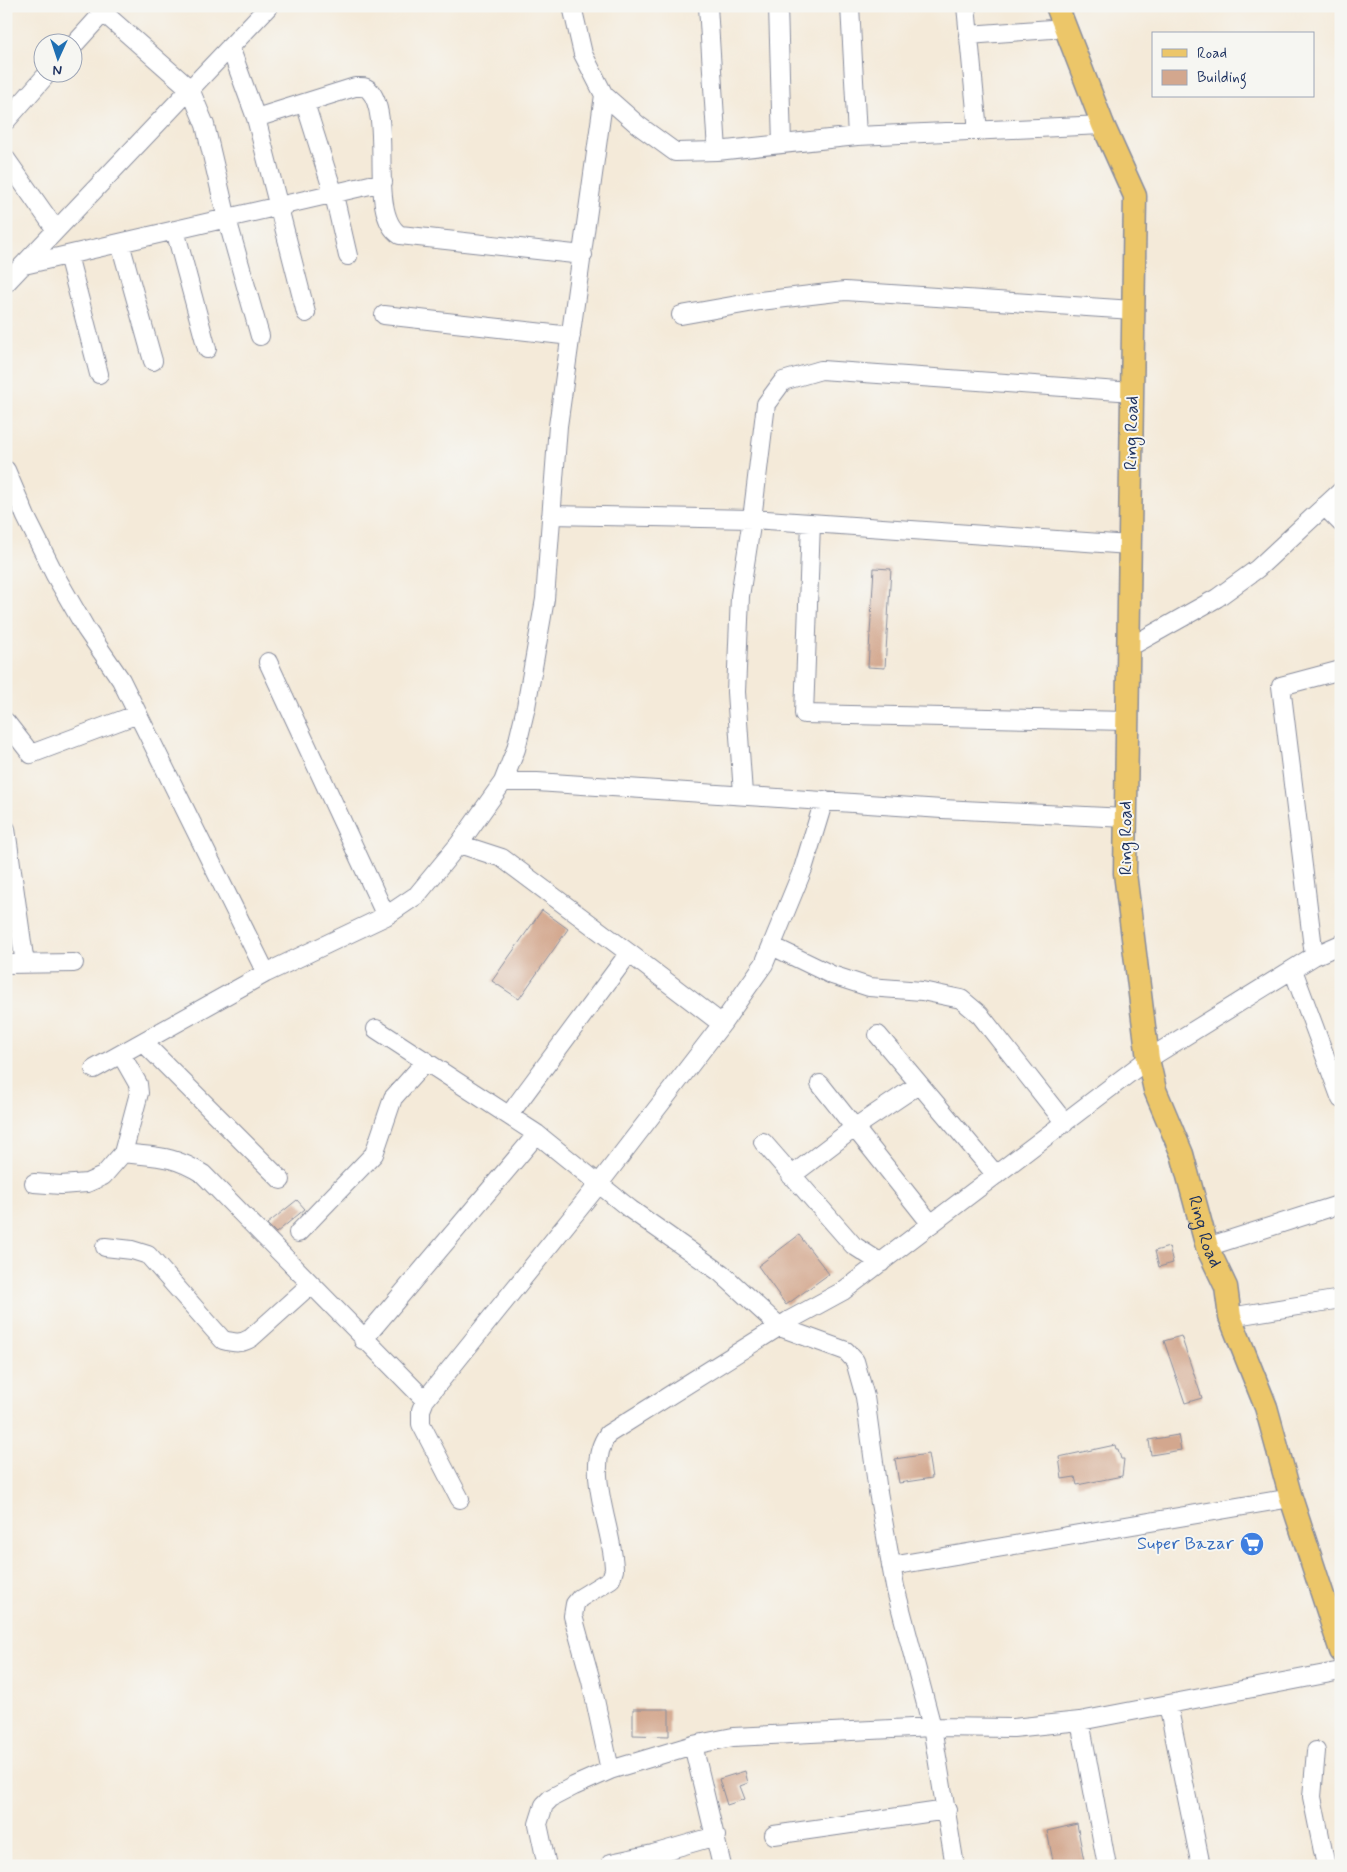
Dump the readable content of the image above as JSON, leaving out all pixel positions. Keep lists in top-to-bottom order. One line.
{"streets":{"main road":["Ring Road"]},"places":{"supermarket":["Super Bazar"]},"legend":["Road","Building"],"north":"bottom"}
